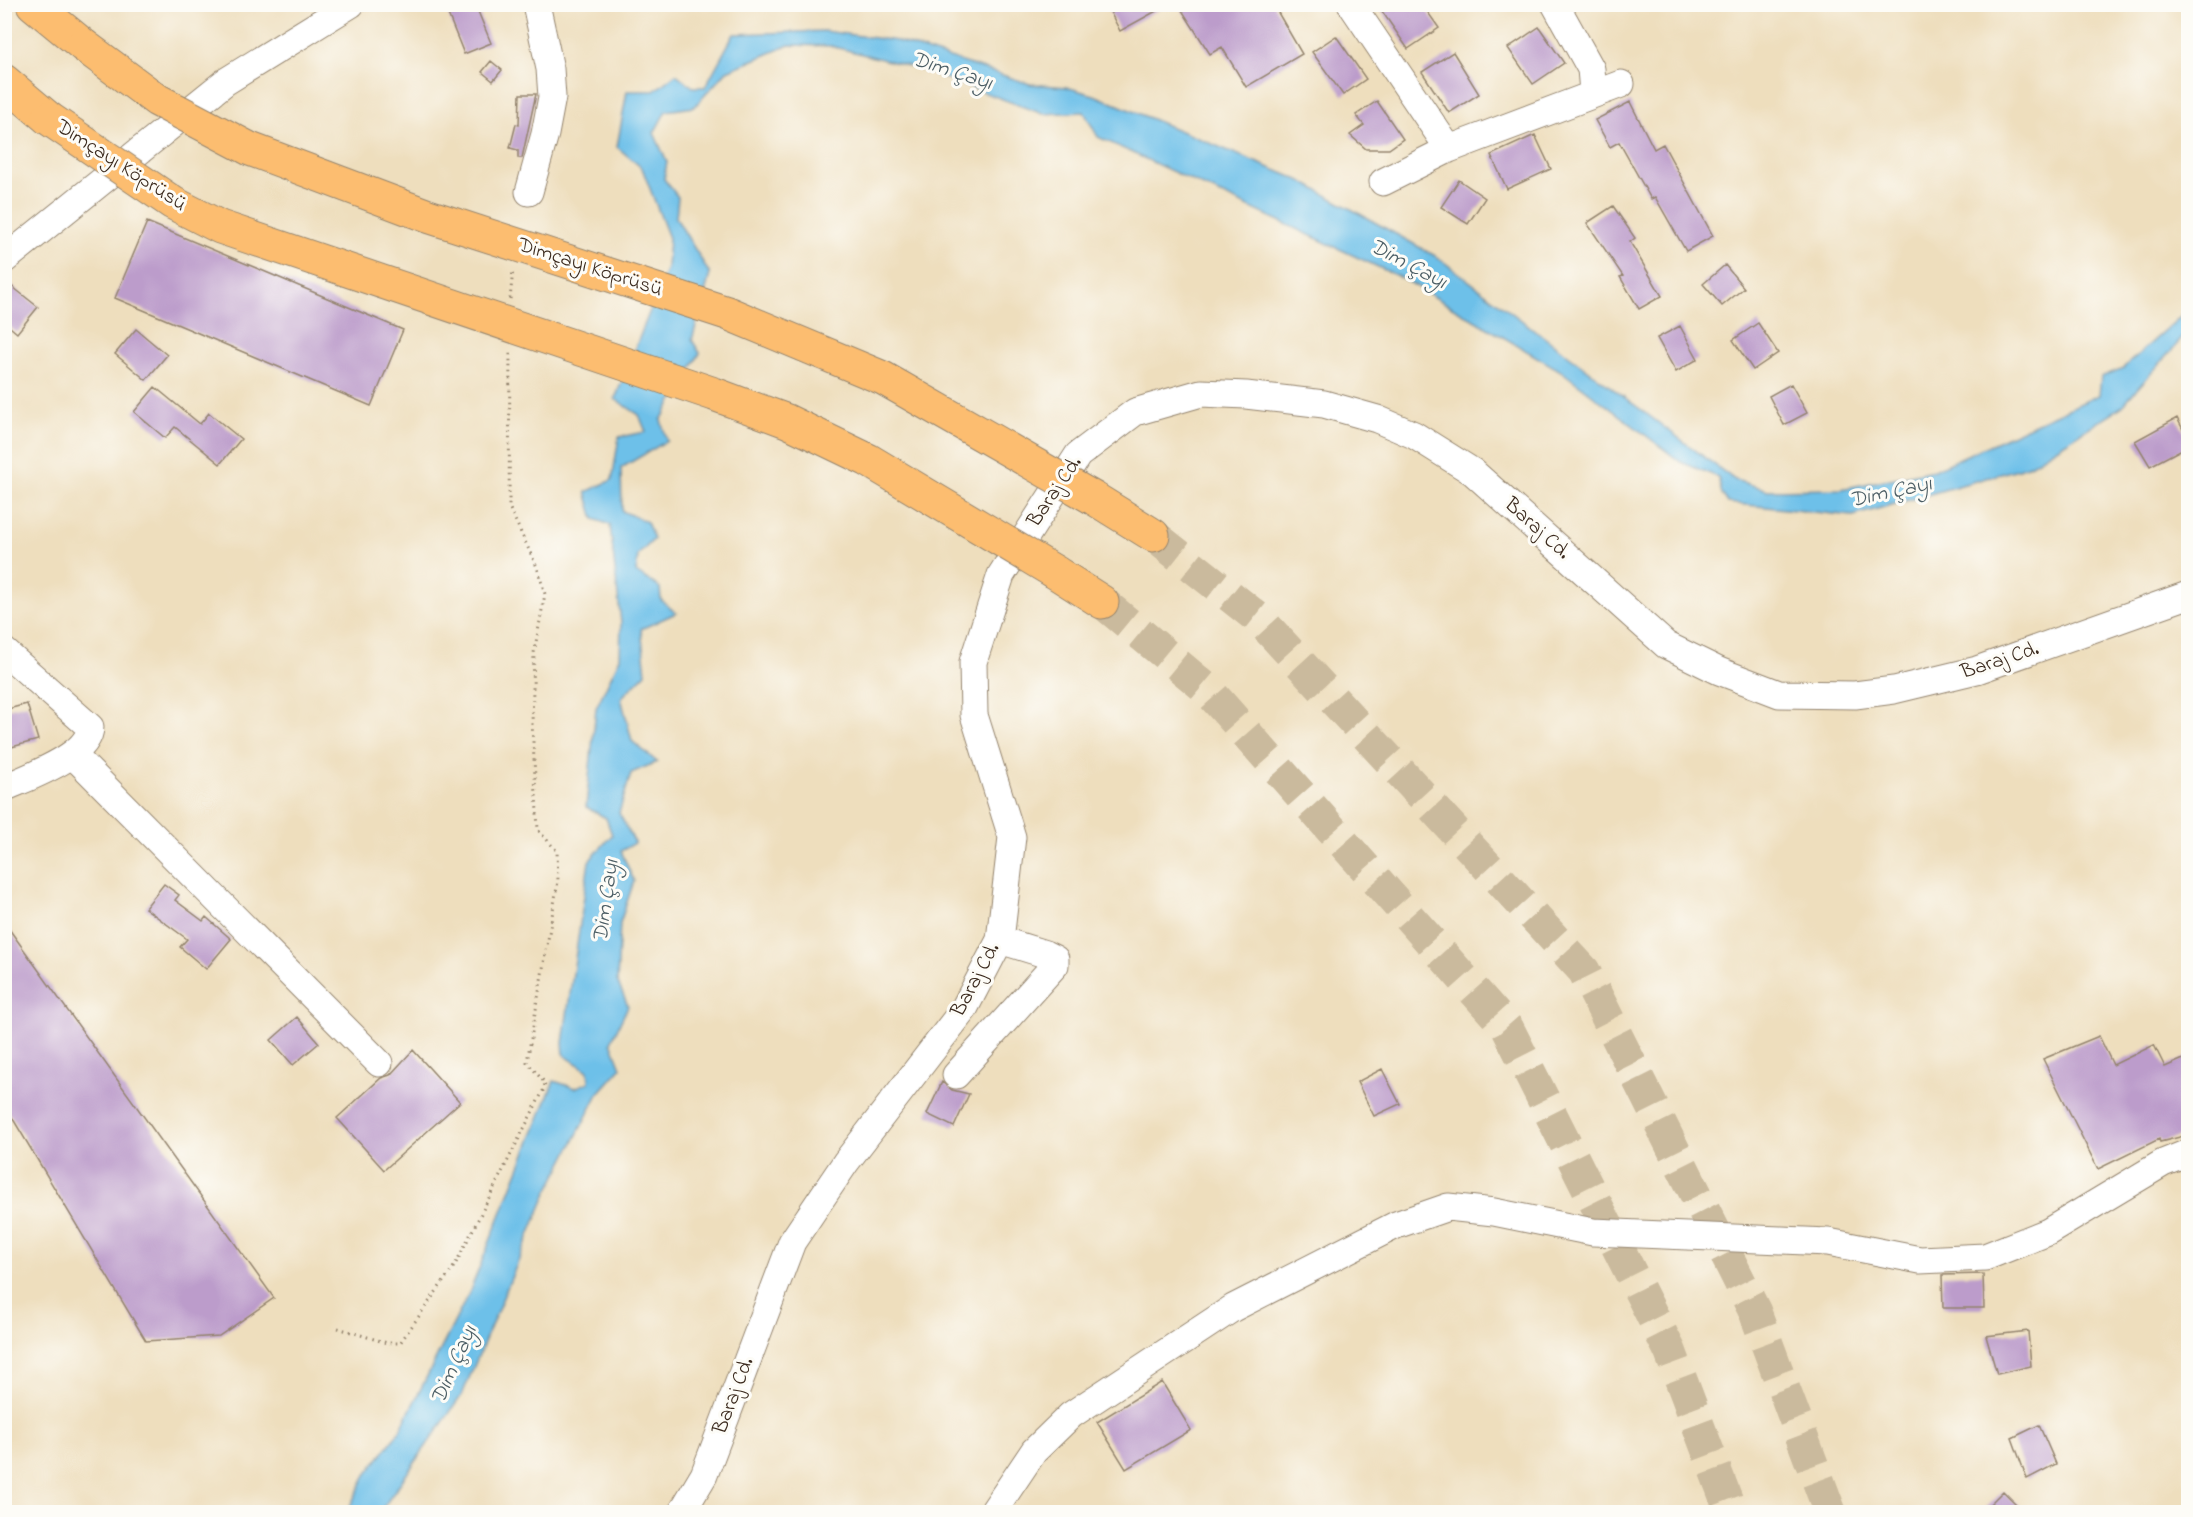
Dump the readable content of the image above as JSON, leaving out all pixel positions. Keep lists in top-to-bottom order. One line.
{"streets":{"highway":["Dimçayı Köprüsü"],"street":["Baraj Cd."]},"water":["Dim Çayı"]}
